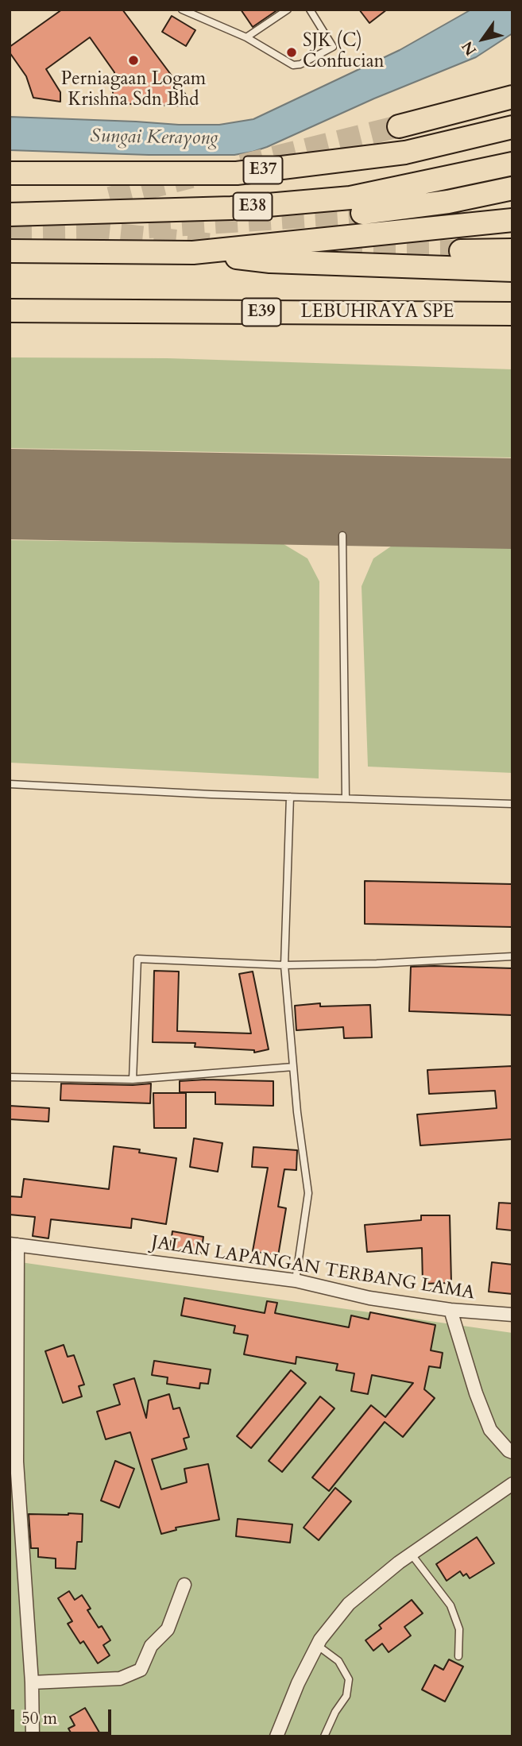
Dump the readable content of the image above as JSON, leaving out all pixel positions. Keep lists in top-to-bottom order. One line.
{"streets":{"highway":["E37","E38","E39","LEBUHRAYA SPE"],"street":["JALAN LAPANGAN TERBANG LAMA"]},"water":["Sungai Kerayong"],"places":["SJK (C) Confucian","Perniagaan Logam Krishna Sdn Bhd"],"scale_bar":"50 m","north":"bottom left"}
